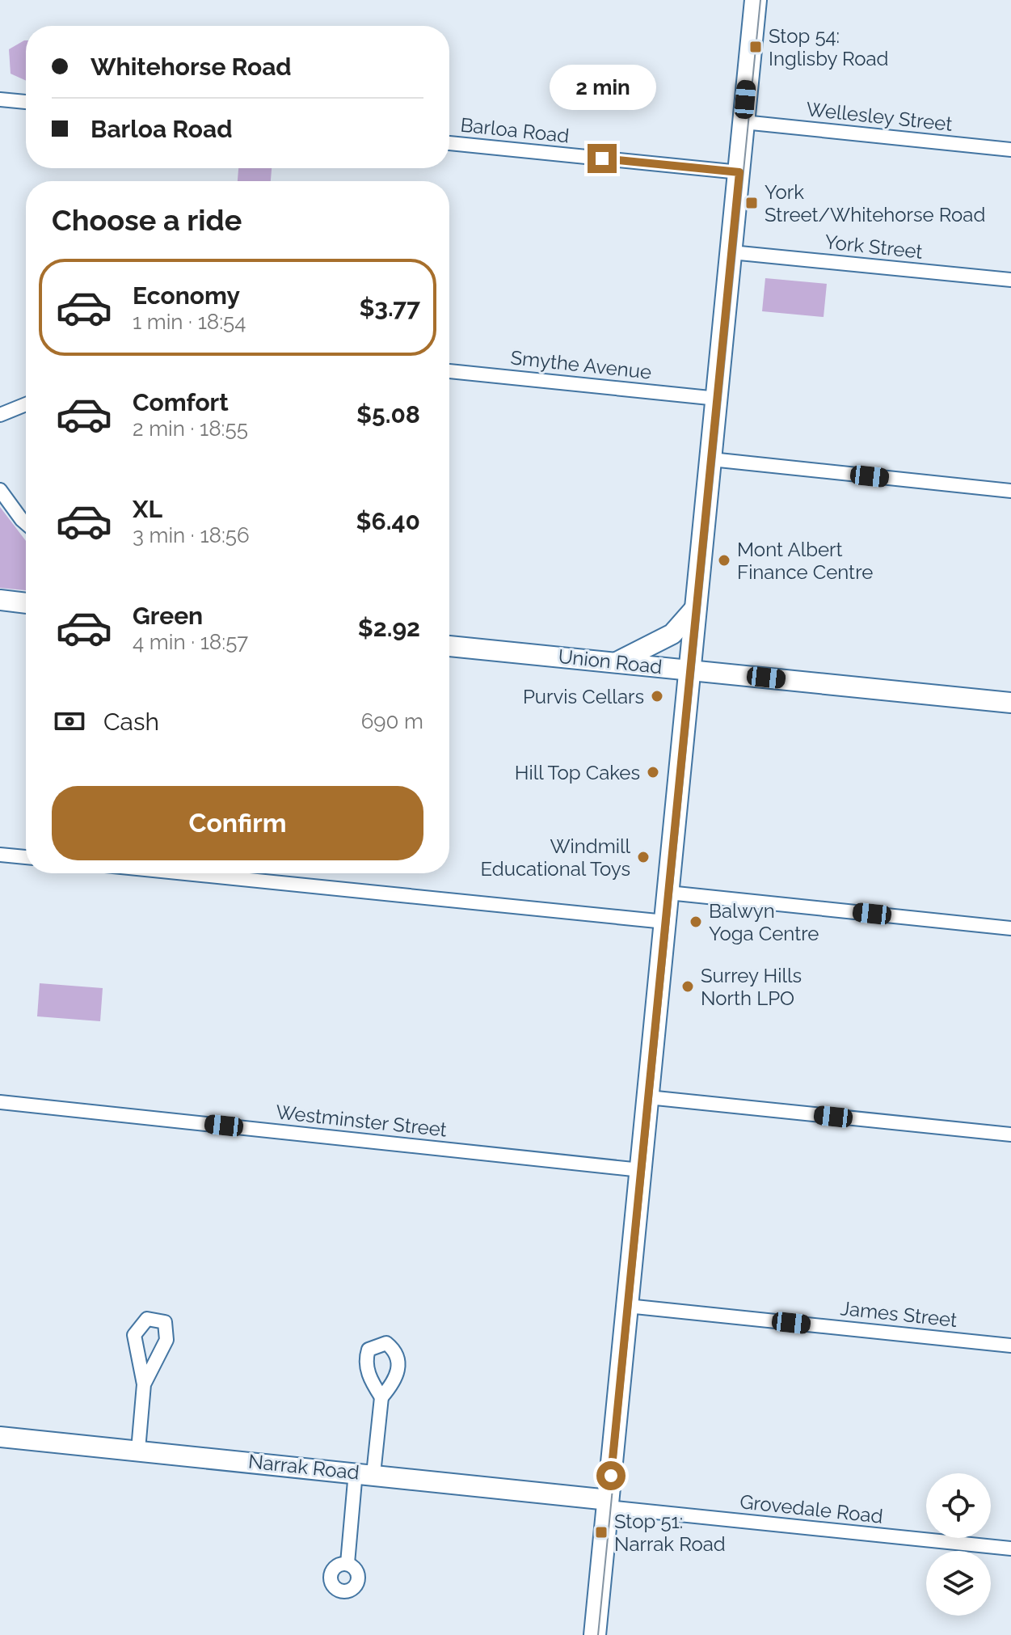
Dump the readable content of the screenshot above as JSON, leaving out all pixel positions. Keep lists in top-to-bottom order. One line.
{"streets":{"main road":["Union Road","Narrak Road"],"street":["Wellesley Street","Barloa Road","York Street","Smythe Avenue","Westminster Street","James Street","Grovedale Road"]},"crossings":[["Narrak Road","Grovedale Road"]],"places":{"transit":["Stop 54: Inglisby Road","York Street/Whitehorse Road","Stop 51: Narrak Road"],"other":["Mont Albert Finance Centre","Purvis Cellars","Hill Top Cakes","Windmill Educational Toys","Balwyn Yoga Centre","Surrey Hills North LPO"]},"page":{"banner":["Whitehorse Road","Barloa Road"],"bubble":"2 min","heading":"Choose a ride","list":[{"name":"Economy","note":"1 min · 18:54","value":"$3.77"},{"name":"Comfort","note":"2 min · 18:55","value":"$5.08"},{"name":"XL","note":"3 min · 18:56","value":"$6.40"},{"name":"Green","note":"4 min · 18:57","value":"$2.92"}],"pay":["Cash","690 m"],"buttons":"Confirm"}}
